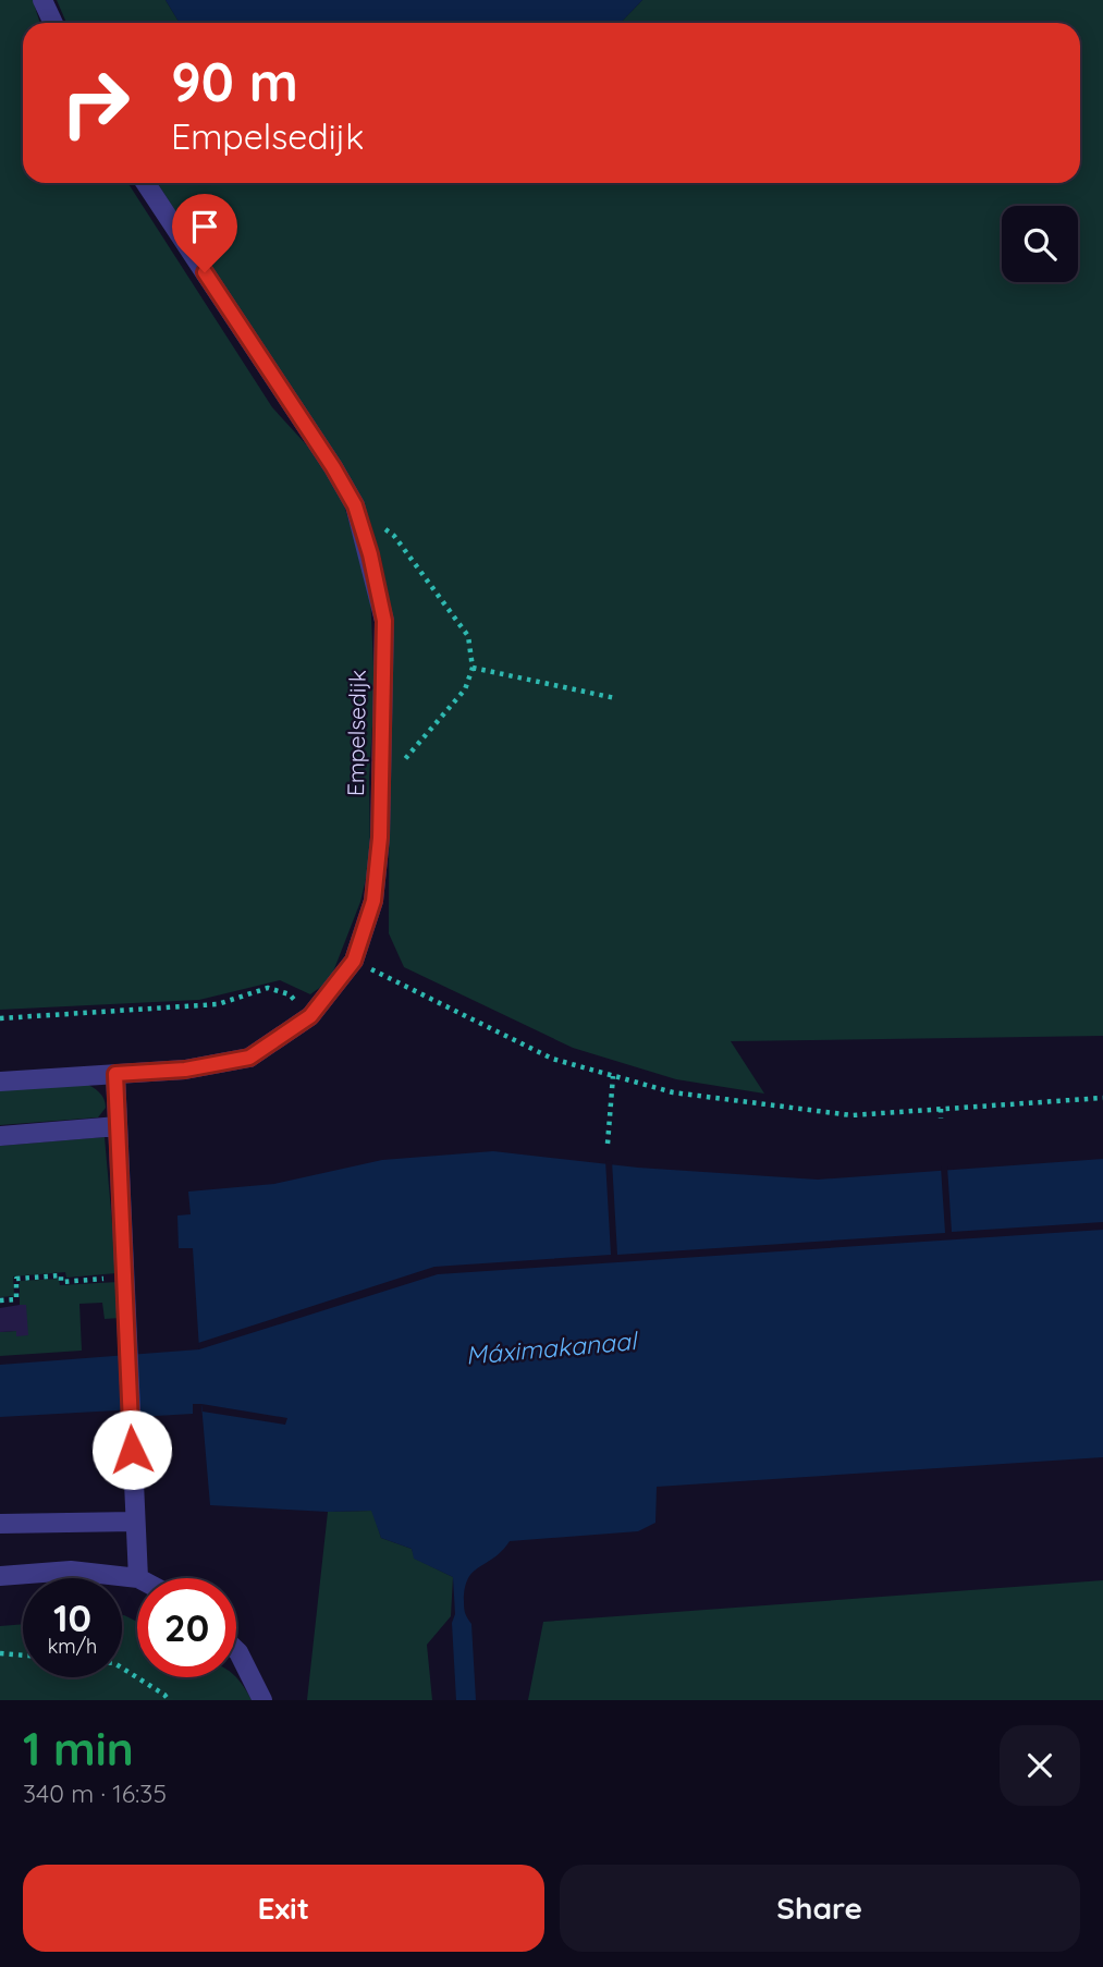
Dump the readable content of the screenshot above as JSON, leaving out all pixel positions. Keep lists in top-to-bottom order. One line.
{"streets":{"street":["Empelsedijk"]},"water":["Máximakanaal"],"page":{"turn":["90 m","Empelsedijk"],"speed":"10 km/h","limit":"20","heading":["1 min","340 m · 16:35"],"buttons":["Exit","Share"]}}
